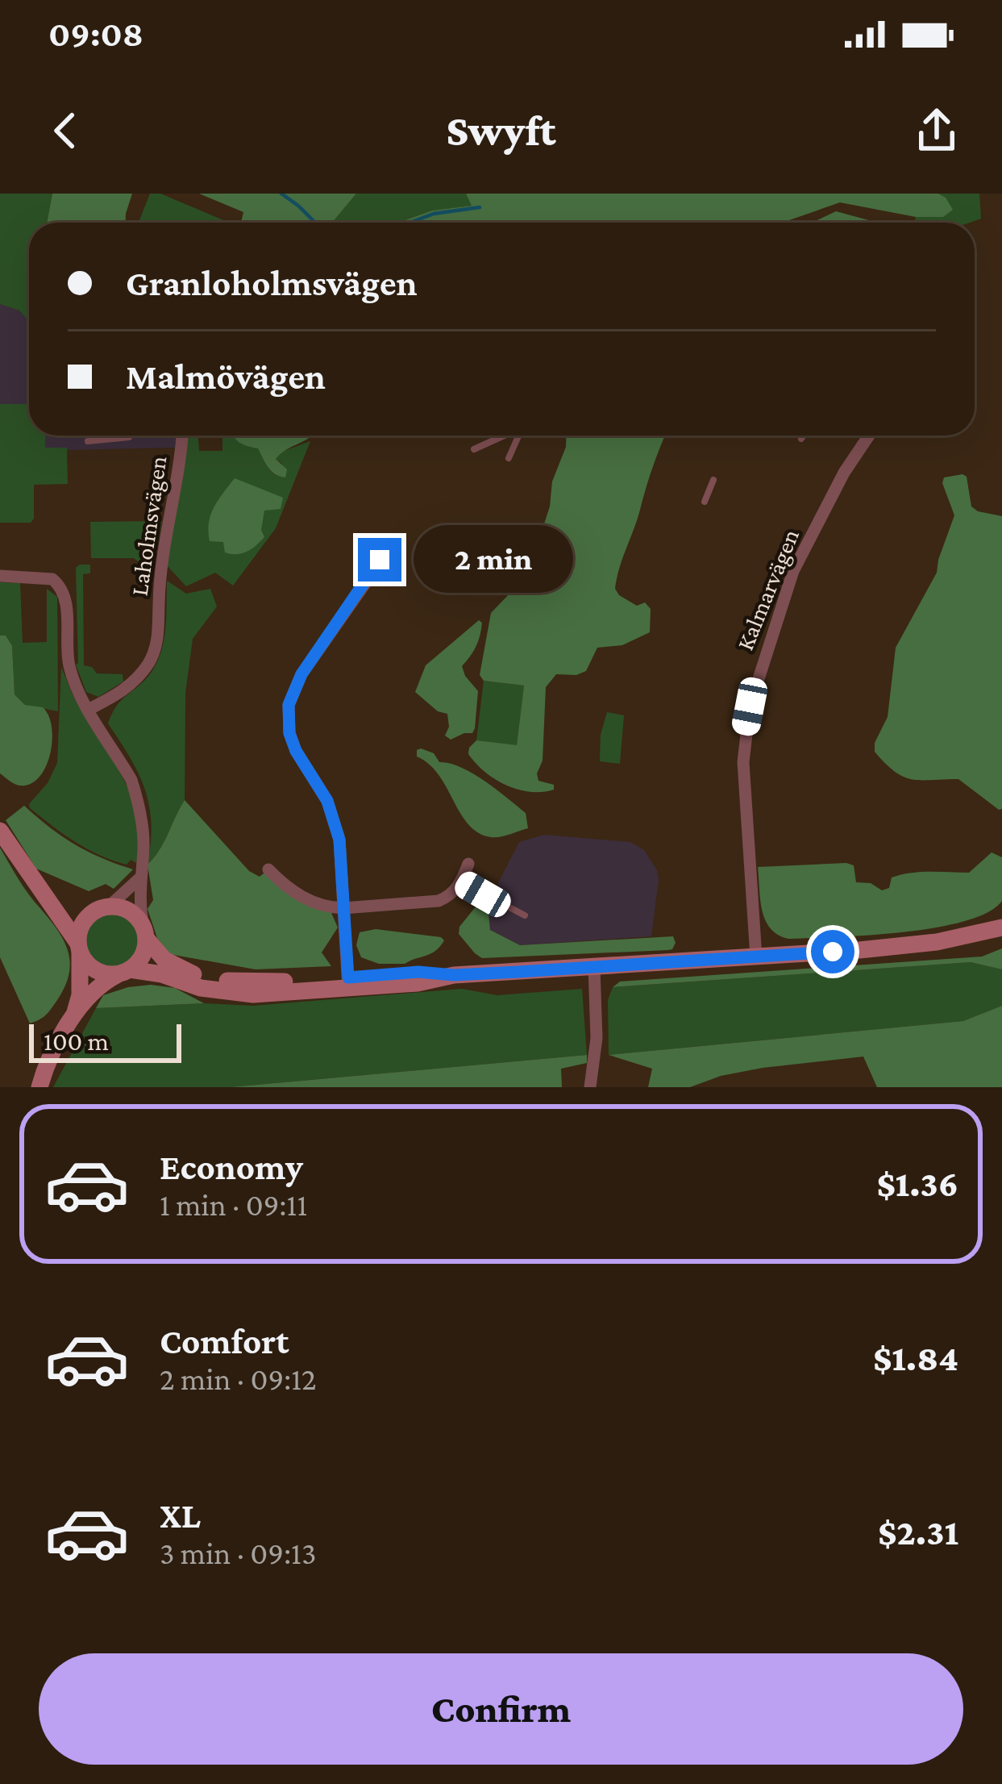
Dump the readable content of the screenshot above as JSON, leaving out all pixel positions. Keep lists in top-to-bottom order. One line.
{"streets":{"street":["Laholmsvägen","Kalmarvägen"]},"scale_bar":"100 m","page":{"status":"09:08","header":"Swyft","banner":["Granloholmsvägen","Malmövägen"],"bubble":"2 min","scale":"100 m","list":[{"name":"Economy","note":"1 min · 09:11","value":"$1.36"},{"name":"Comfort","note":"2 min · 09:12","value":"$1.84"},{"name":"XL","note":"3 min · 09:13","value":"$2.31"}],"buttons":"Confirm"}}
